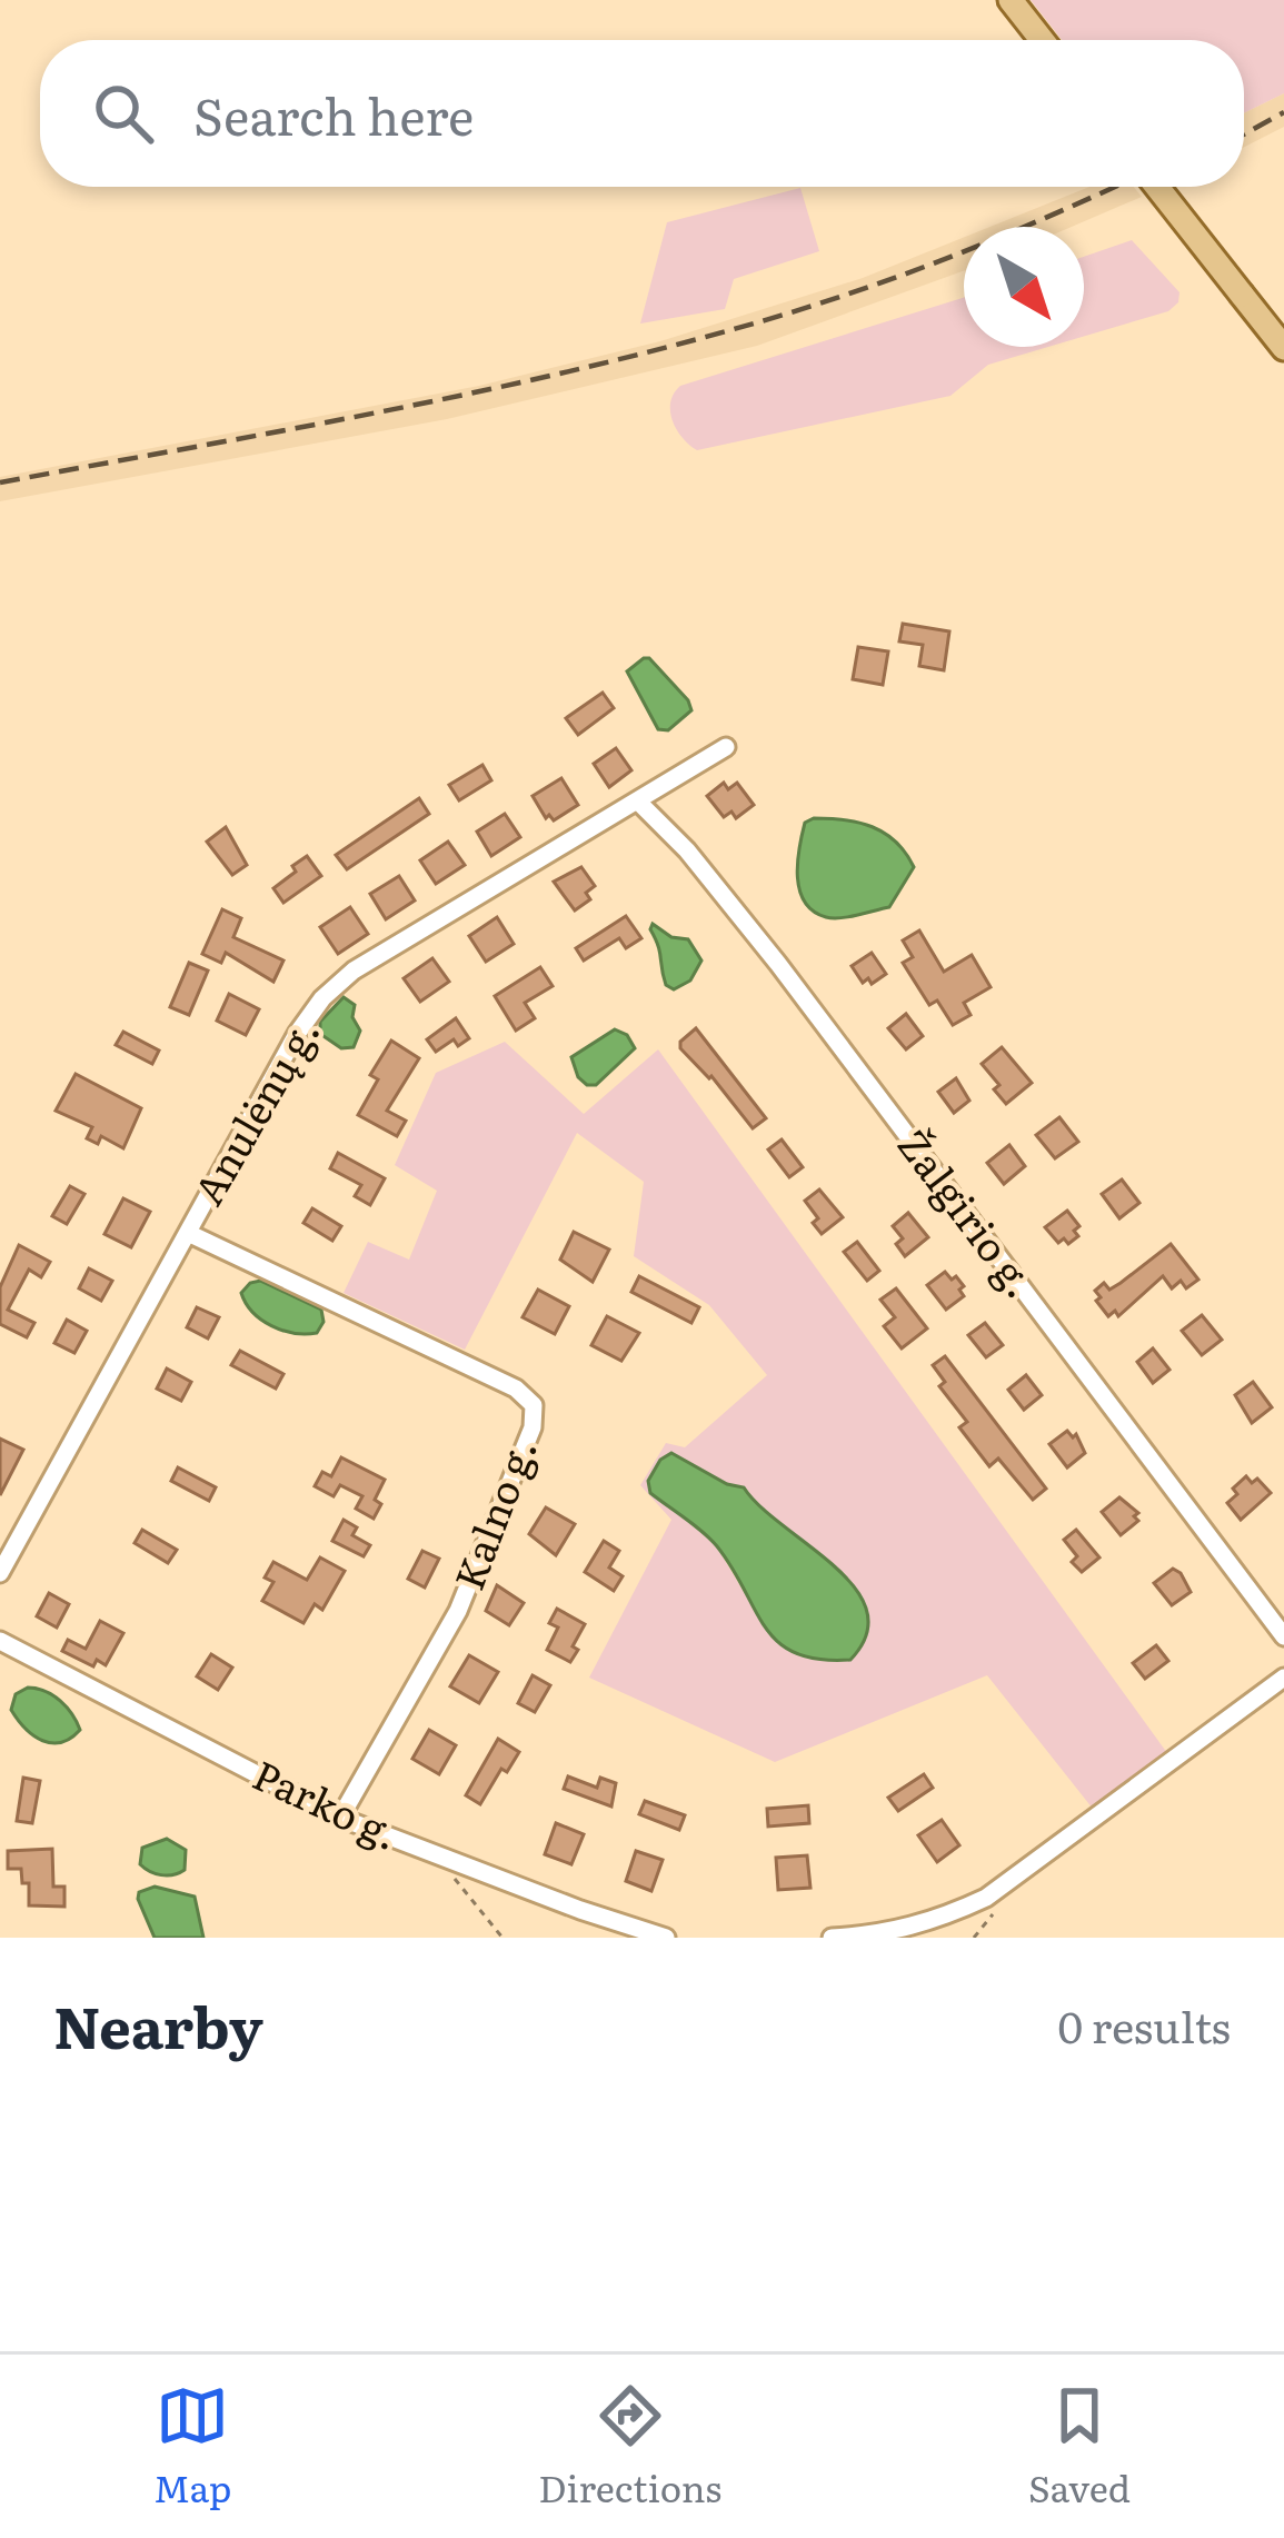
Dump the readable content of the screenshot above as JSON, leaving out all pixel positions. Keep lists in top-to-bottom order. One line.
{"streets":{"street":["Anulėnų g.","Žalgirio g.","Kalno g.","Parko g."]},"crossings":[["Anulėnų g.","Žalgirio g."],["Anulėnų g.","Kalno g."],["Kalno g.","Parko g."]],"north":"bottom right","page":{"search":"Search here","heading":["Nearby","0 results"],"nav":["Map","Directions","Saved"]}}
